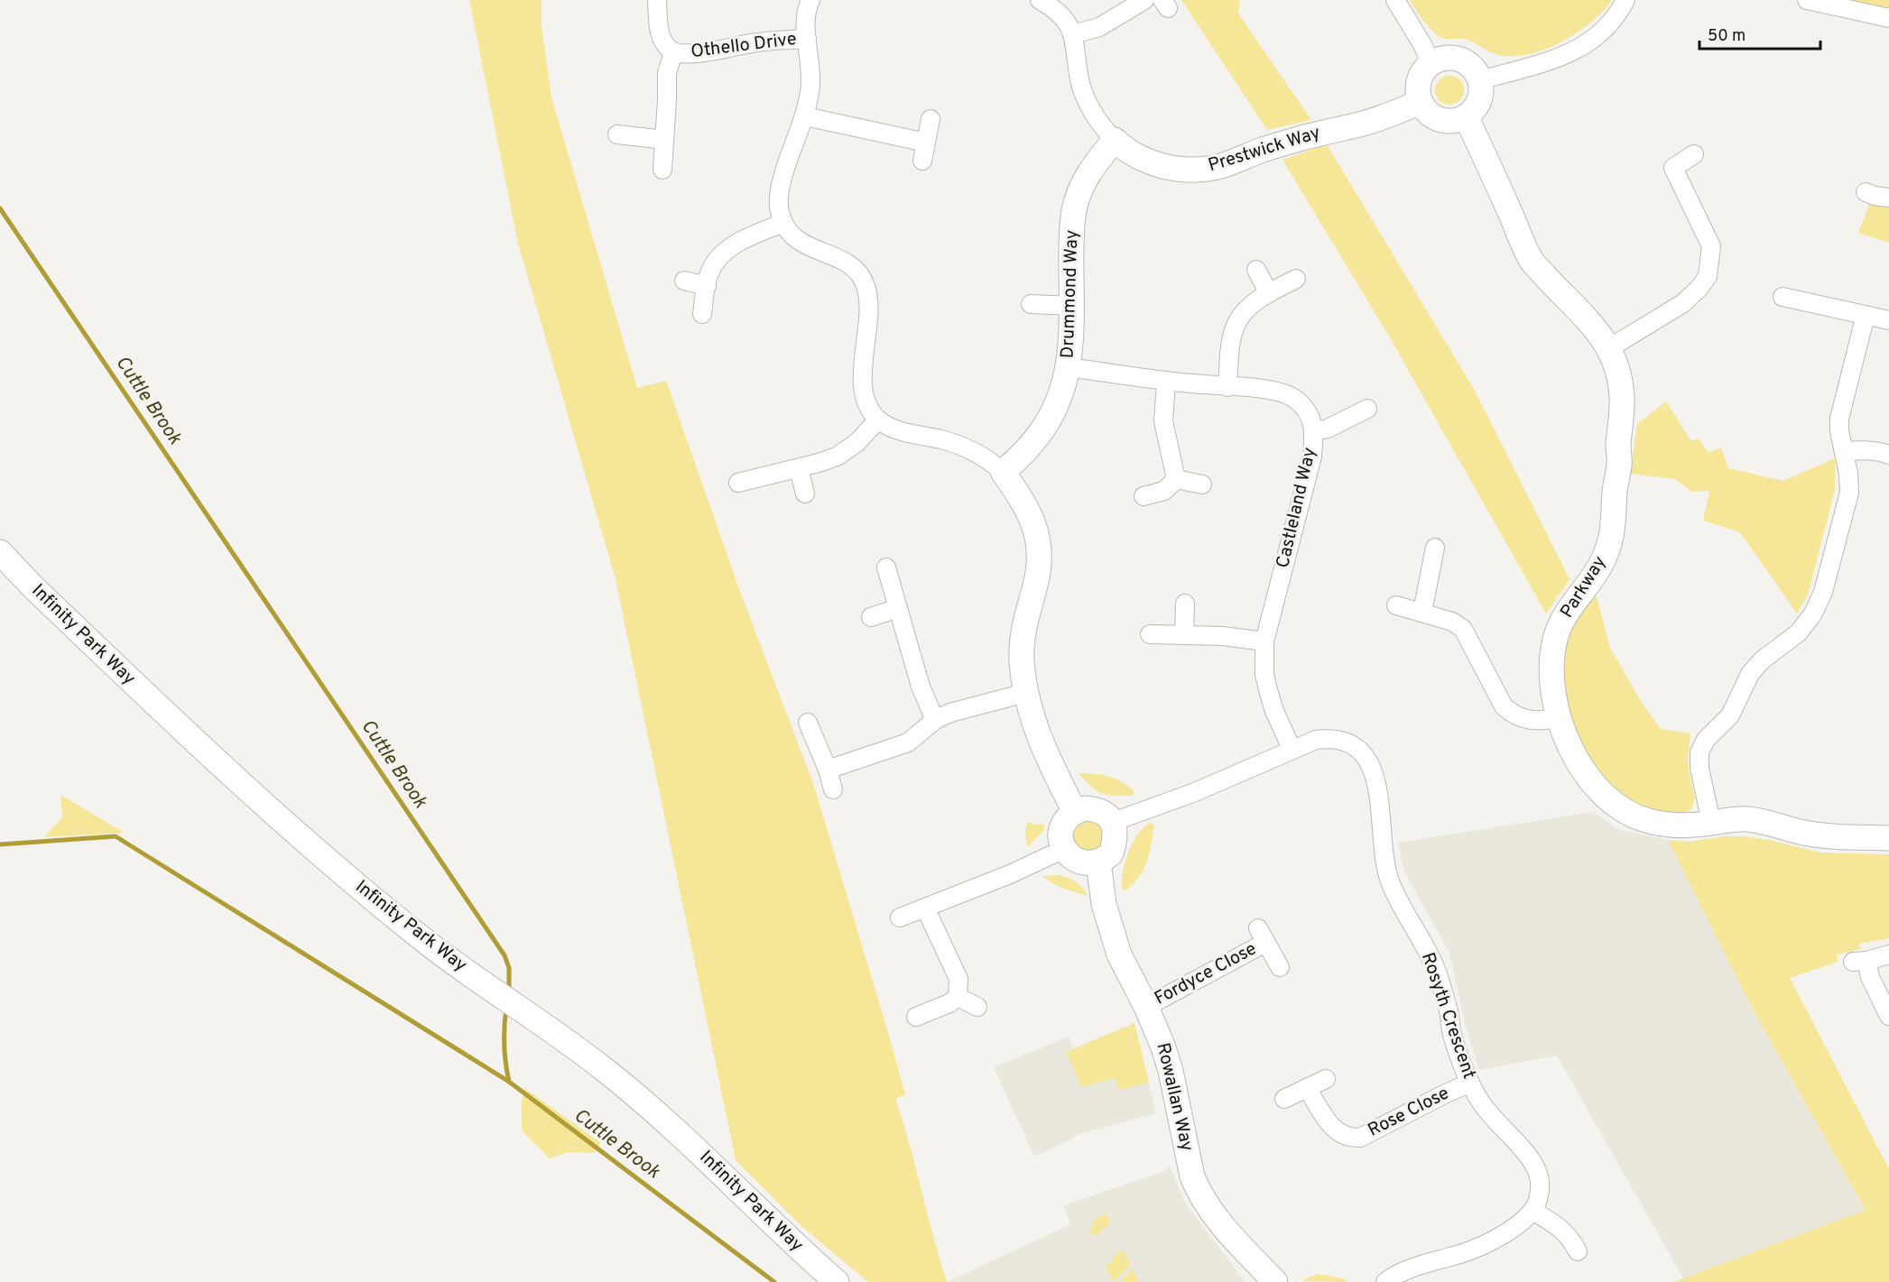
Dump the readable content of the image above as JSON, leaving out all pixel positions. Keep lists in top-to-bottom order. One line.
{"streets":{"street":["Othello Drive","Prestwick Way","Drummond Way","Castleland Way","Parkway","Infinity Park Way","Fordyce Close","Rosyth Crescent","Rowallan Way","Rose Close"]},"crossings":[["Prestwick Way","Drummond Way"],["Prestwick Way","Parkway"],["Drummond Way","Castleland Way"],["Castleland Way","Rosyth Crescent"],["Fordyce Close","Rowallan Way"],["Rosyth Crescent","Rowallan Way"],["Rosyth Crescent","Rose Close"]],"water":["Cuttle Brook"],"scale_bar":"50 m"}
